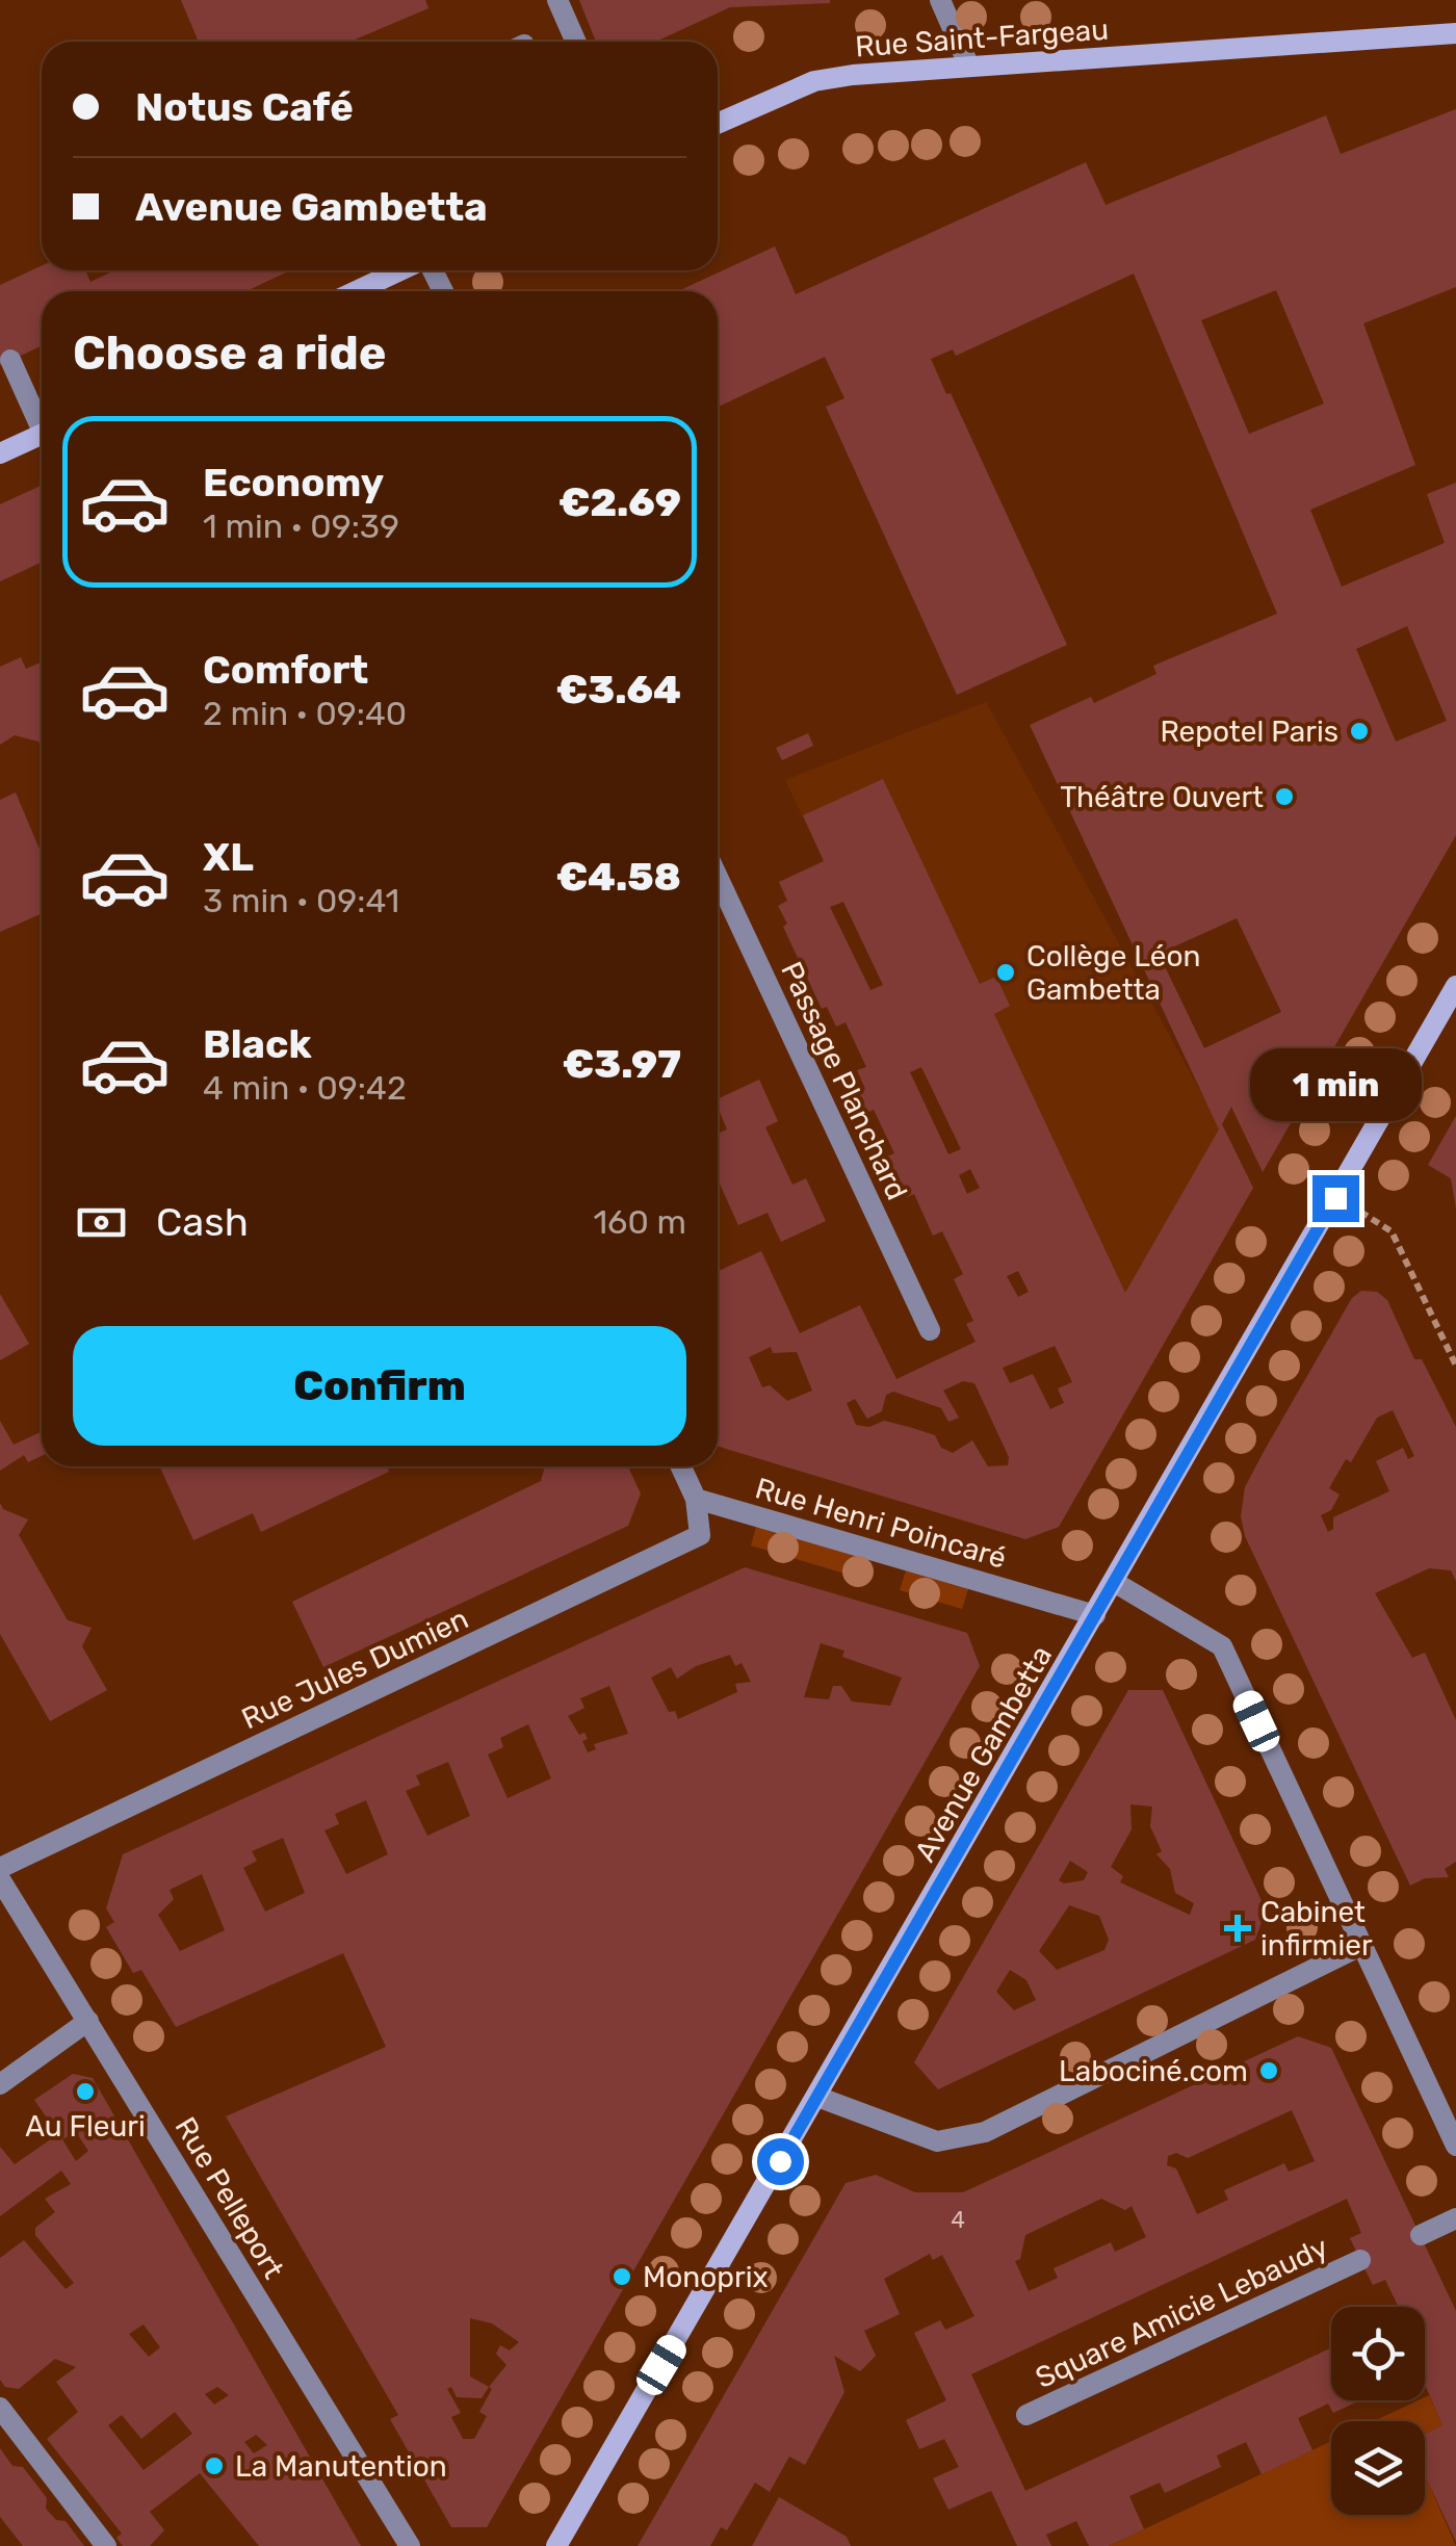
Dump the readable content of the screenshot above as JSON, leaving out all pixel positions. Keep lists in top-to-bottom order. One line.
{"streets":{"main road":["Rue Saint-Fargeau","Avenue Gambetta"],"street":["Passage Planchard","Rue Henri Poincaré","Rue Jules Dumien","Rue Pelleport","Square Amicie Lebaudy"]},"crossings":[["Rue Henri Poincaré","Rue Jules Dumien"],["Rue Henri Poincaré","Avenue Gambetta"]],"places":{"other":["Repotel Paris","Théâtre Ouvert","Collège Léon Gambetta","Labociné.com","Au Fleuri","Monoprix","La Manutention"],"health":["Cabinet infirmier"]},"house_numbers":["4"],"page":{"banner":["Notus Café","Avenue Gambetta"],"heading":"Choose a ride","list":[{"name":"Economy","note":"1 min · 09:39","value":"€2.69"},{"name":"Comfort","note":"2 min · 09:40","value":"€3.64"},{"name":"XL","note":"3 min · 09:41","value":"€4.58"},{"name":"Black","note":"4 min · 09:42","value":"€3.97"}],"bubble":"1 min","pay":["Cash","160 m"],"buttons":"Confirm"}}
